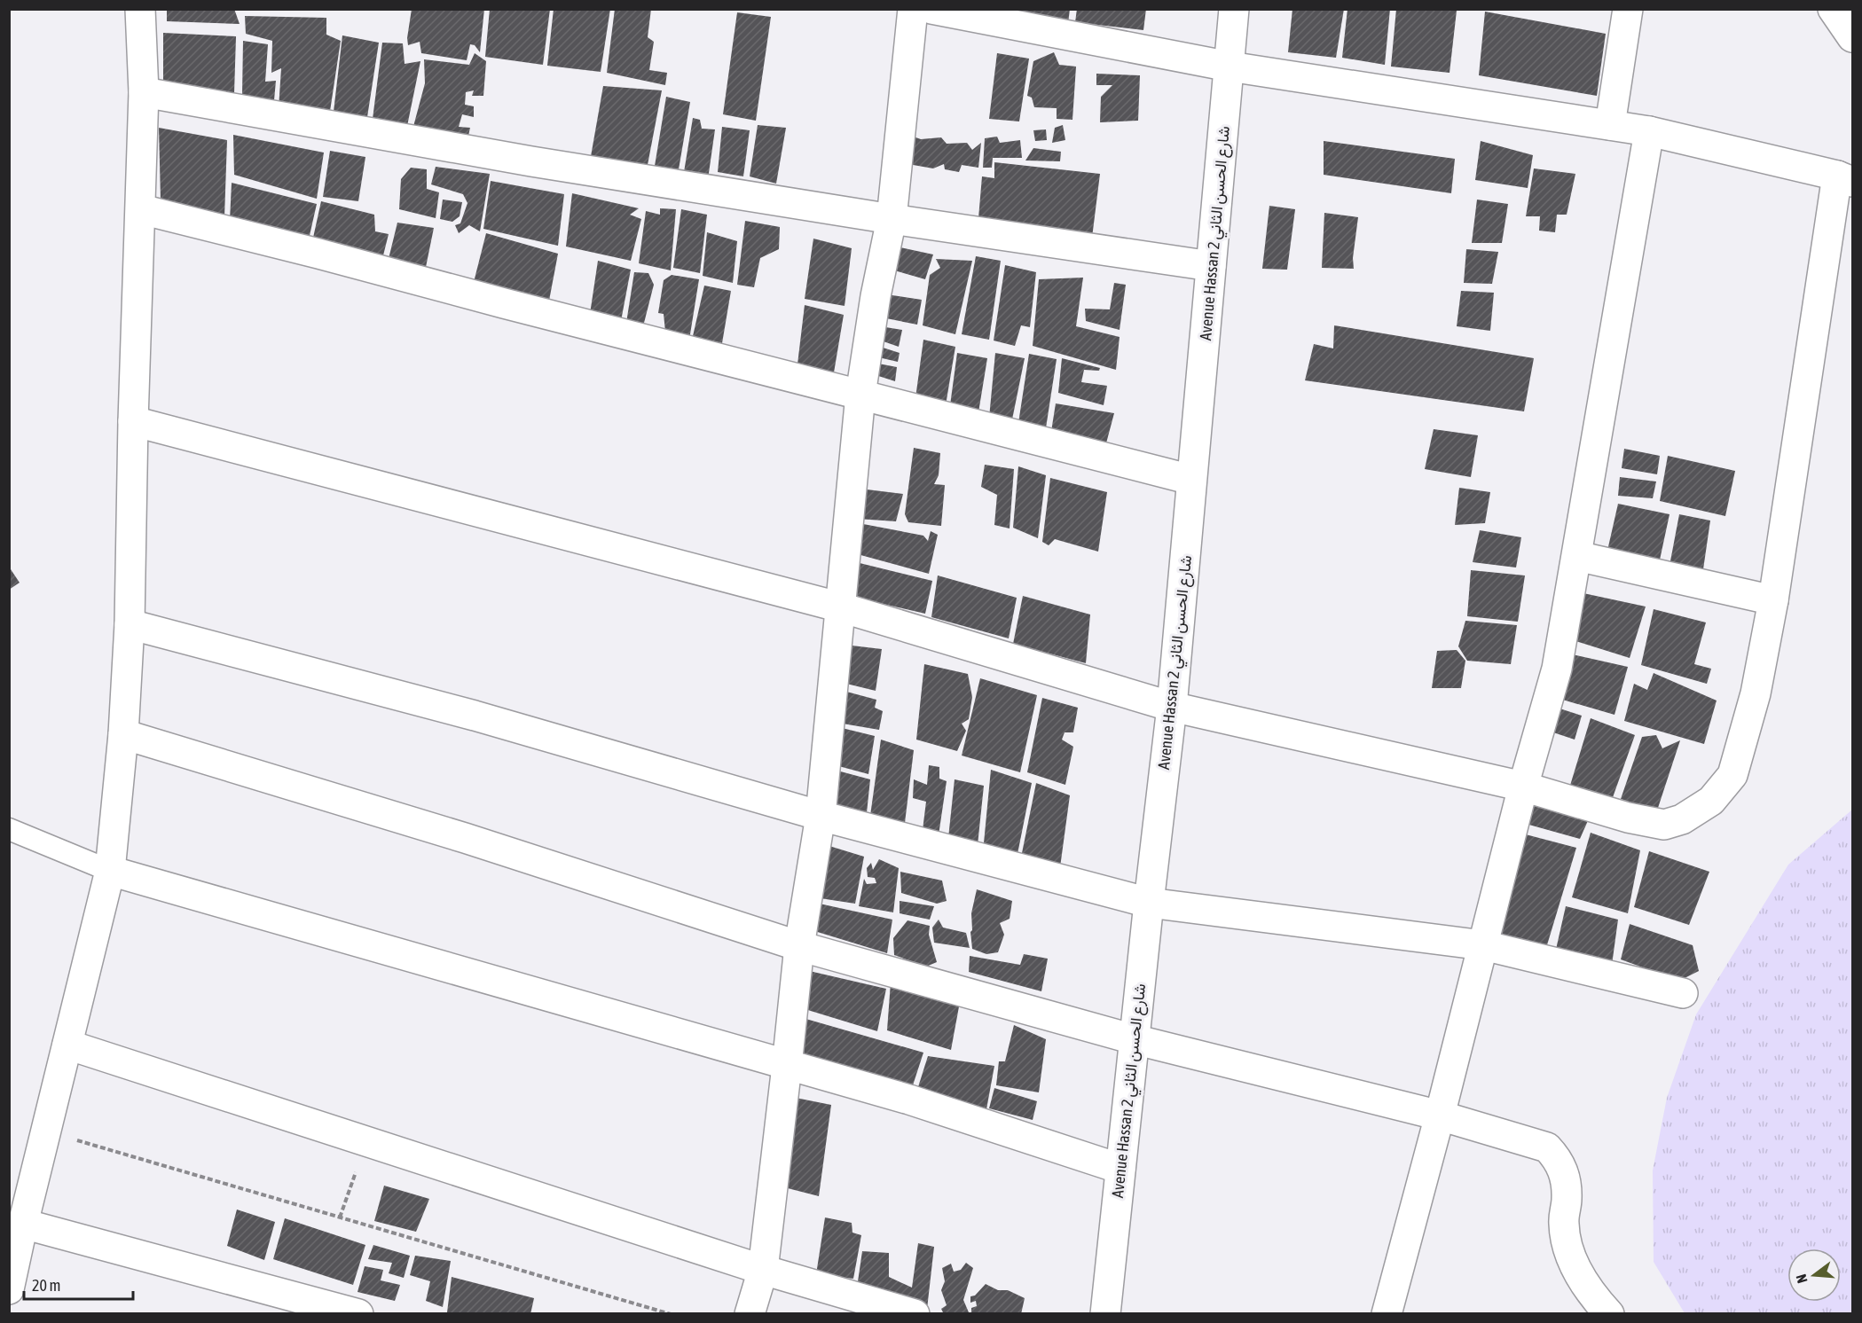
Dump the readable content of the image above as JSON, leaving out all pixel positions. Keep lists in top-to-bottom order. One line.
{"streets":{"street":["Avenue Hassan 2 شارع الحسن الثاني"]},"scale_bar":"20 m","north":"left"}
